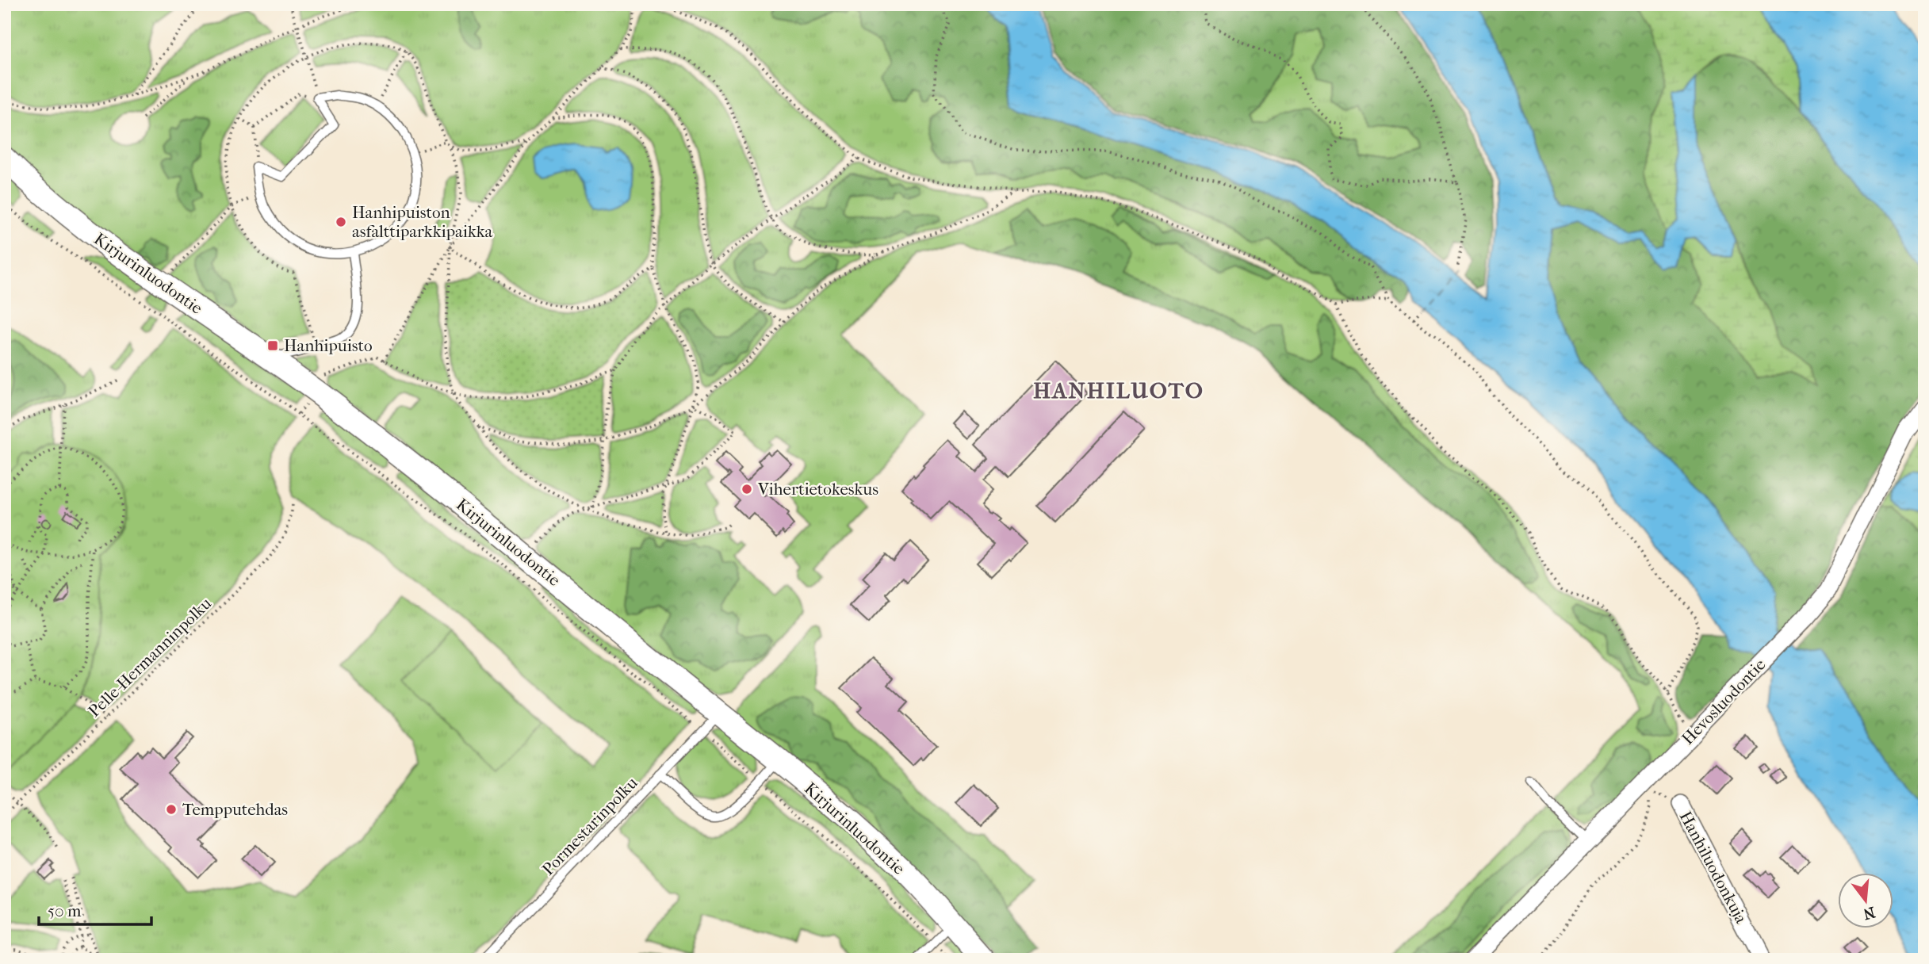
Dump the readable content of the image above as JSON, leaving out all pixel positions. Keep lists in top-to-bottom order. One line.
{"streets":{"street":["Kirjurinluodontie","Hevosluodontie","Hanhiluodonkuja"],"lane":["Pormestarinpolku"],"path":["Pelle-Hermanninpolku"]},"crossings":[["Kirjurinluodontie","Pormestarinpolku"]],"districts":["HANHILUOTO"],"places":{"other":["Hanhipuiston asfalttiparkkipaikka","Vihertietokeskus","Tempputehdas"],"transit":["Hanhipuisto"]},"scale_bar":"50 m","north":"bottom"}
